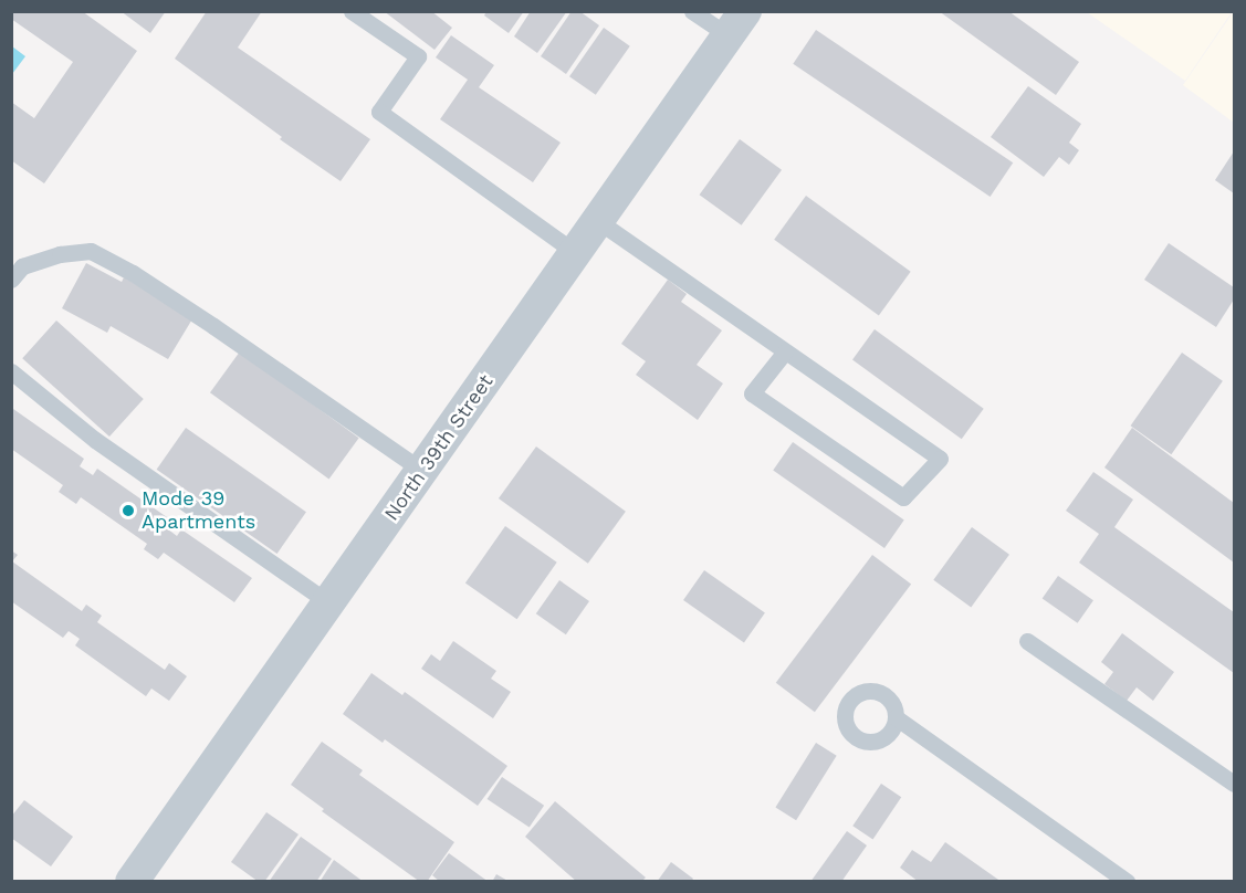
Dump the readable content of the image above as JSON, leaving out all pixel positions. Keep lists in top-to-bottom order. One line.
{"streets":{"street":["North 39th Street"]},"places":["Mode 39 Apartments"]}
